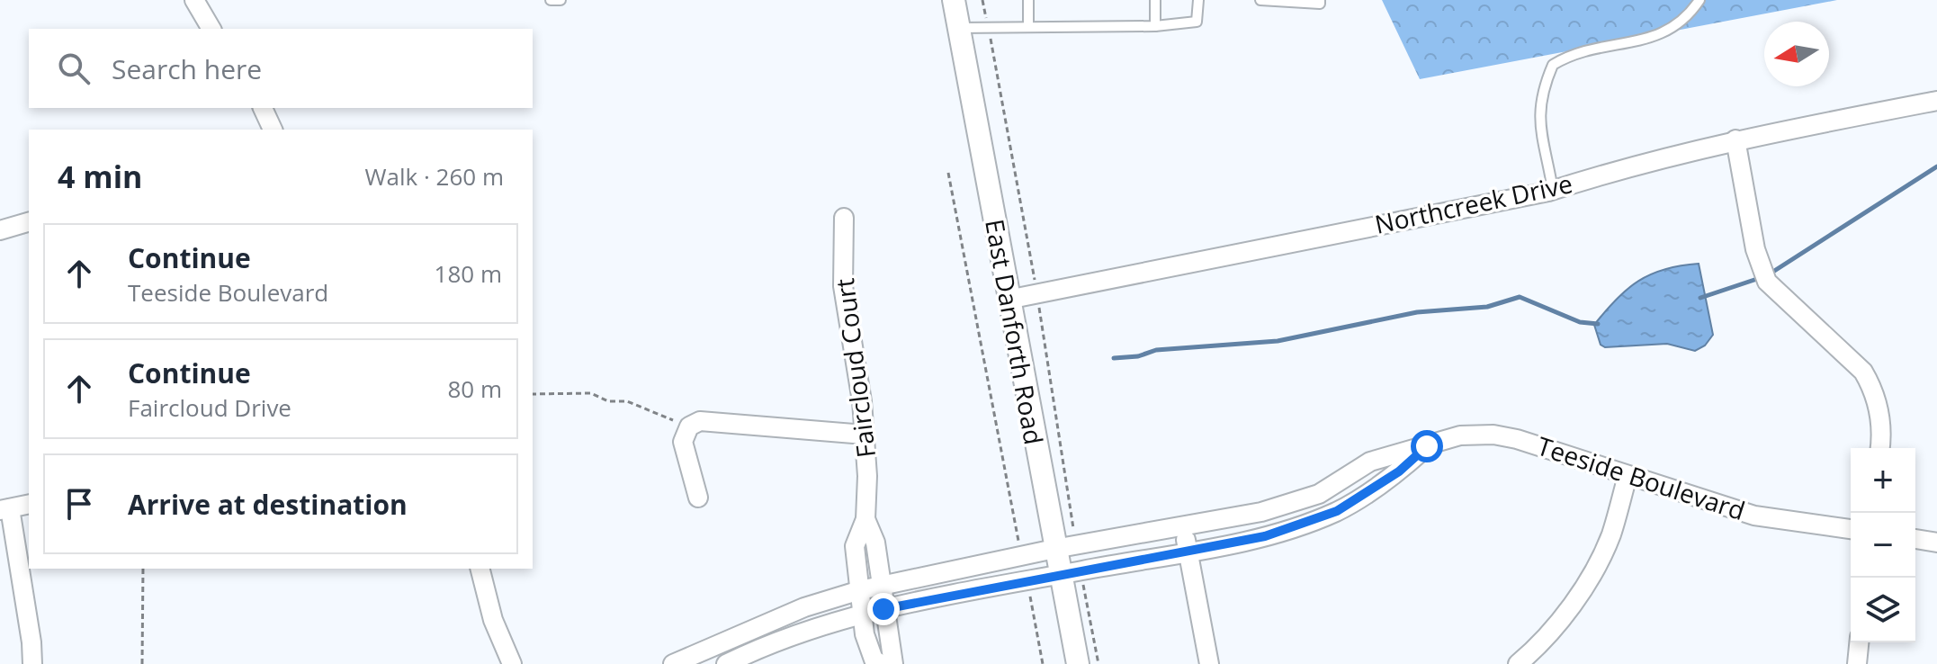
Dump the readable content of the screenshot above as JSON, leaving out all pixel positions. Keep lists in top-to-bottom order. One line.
{"streets":{"street":["Northcreek Drive","East Danforth Road","Faircloud Court","Teeside Boulevard"]},"crossings":[["Northcreek Drive","East Danforth Road"],["East Danforth Road","Teeside Boulevard"],["Faircloud Court","Teeside Boulevard"]],"north":"left","page":{"search":"Search here","heading":["4 min","Walk · 260 m"],"list":[["Continue","Teeside Boulevard","180 m"],["Continue","Faircloud Drive","80 m"],"Arrive at destination"],"map_buttons":["+","−"]}}
